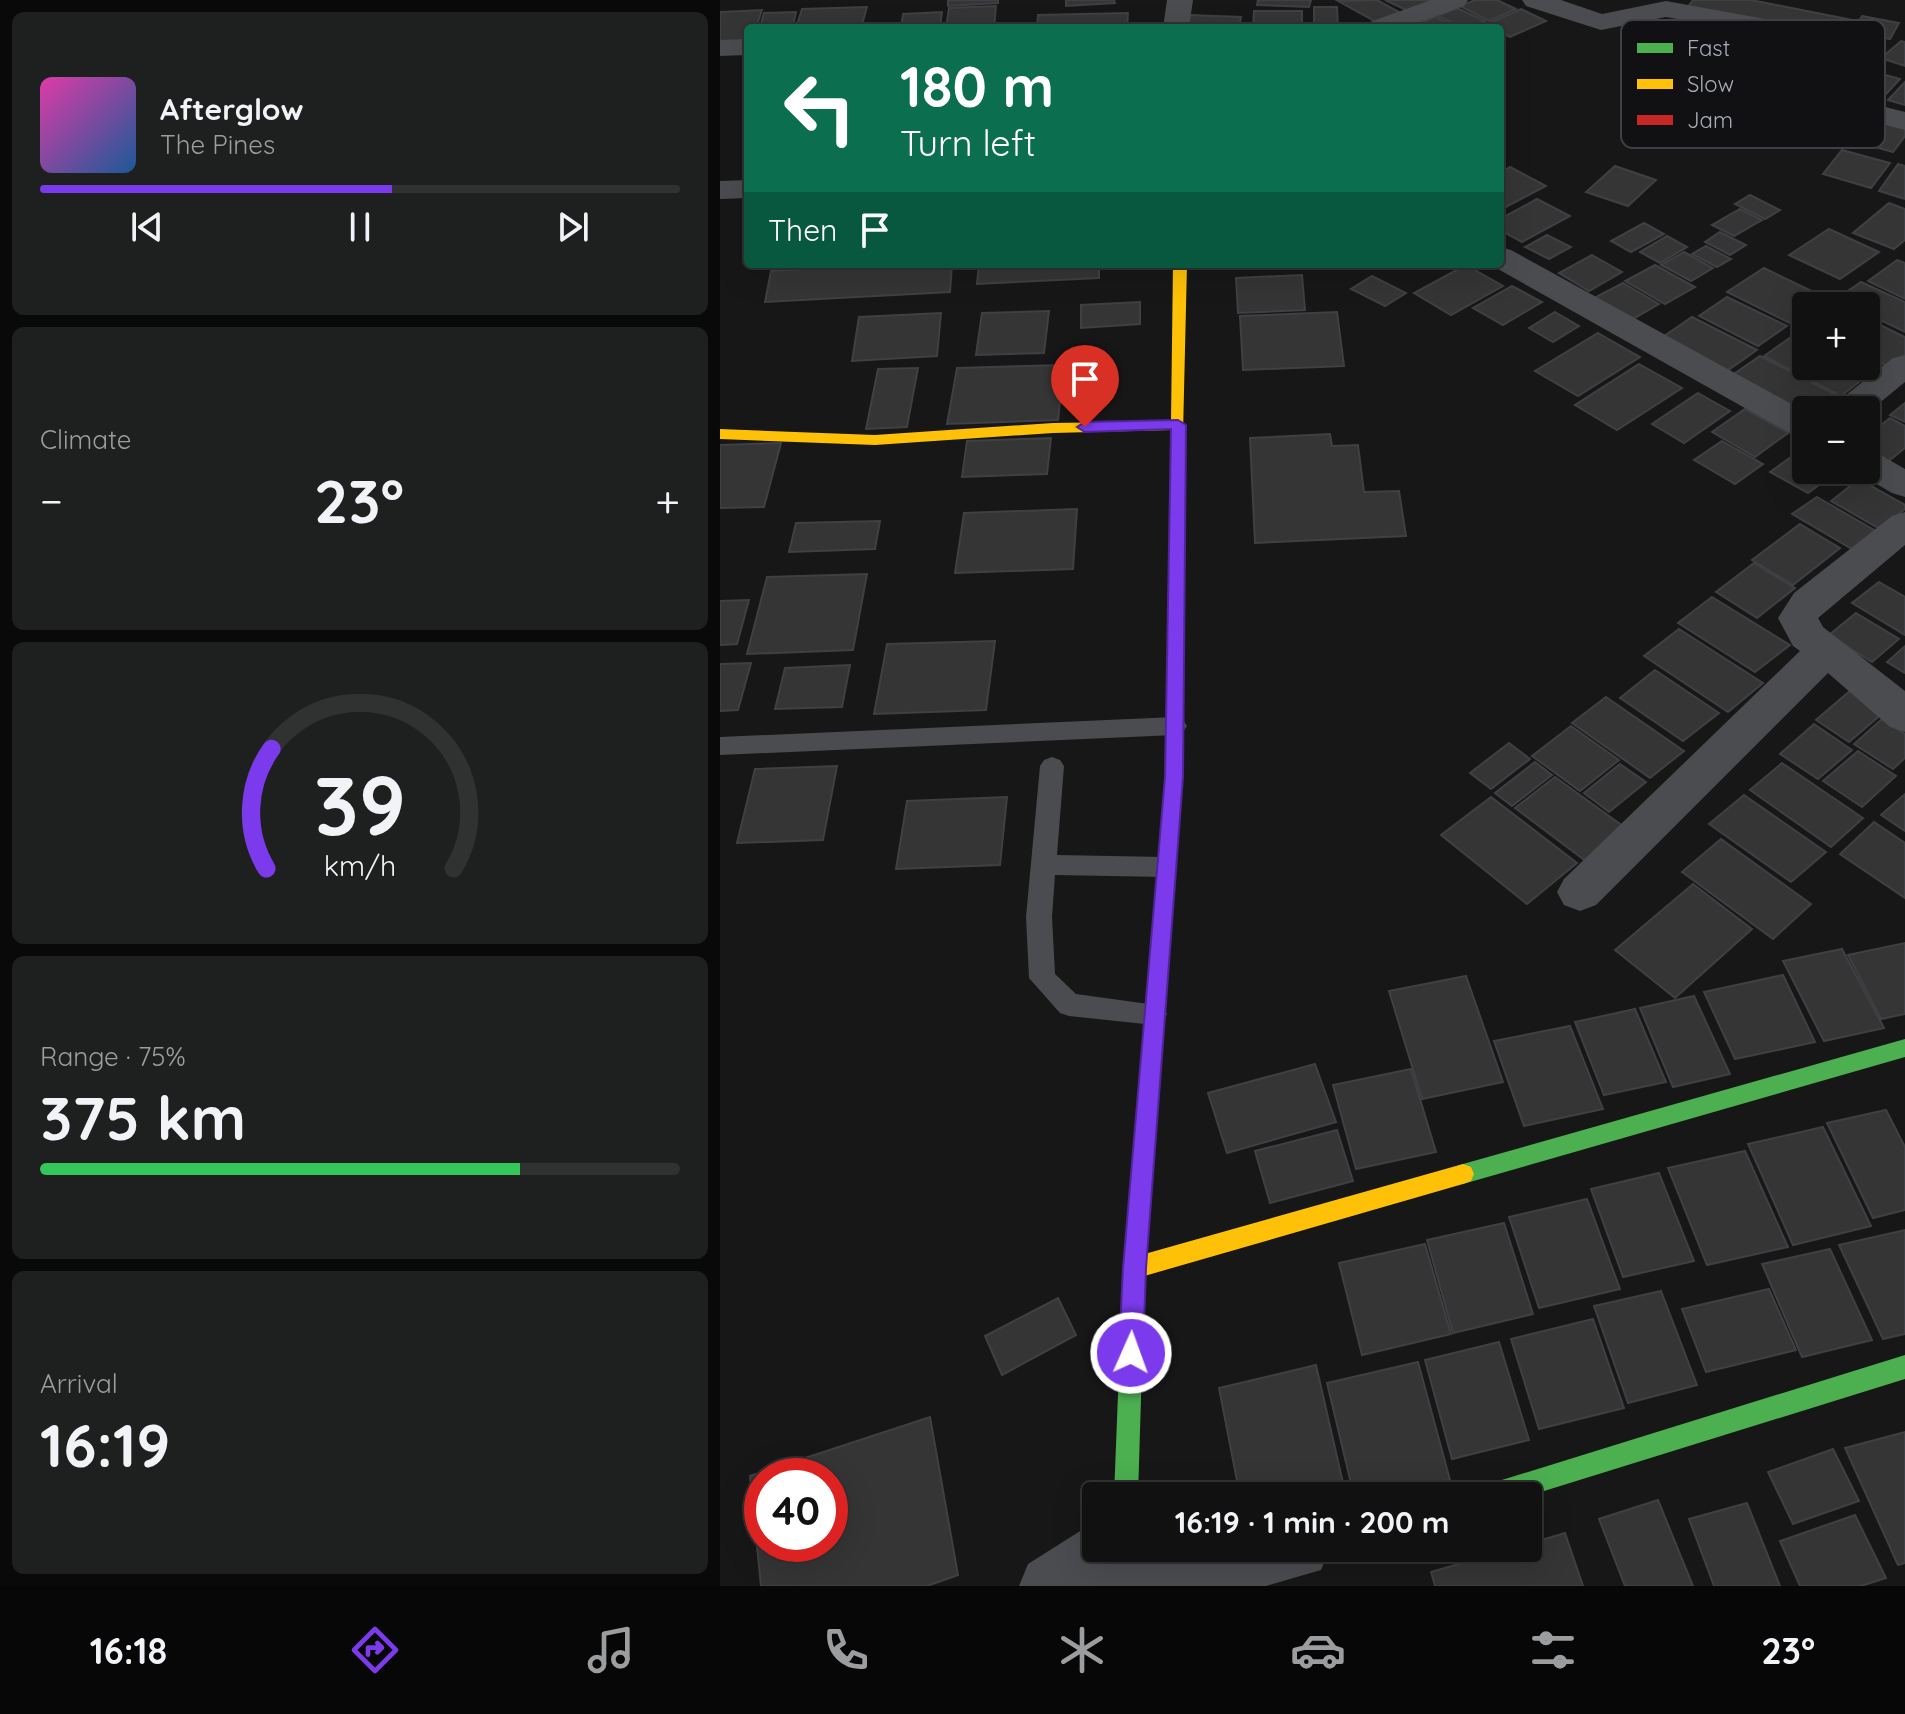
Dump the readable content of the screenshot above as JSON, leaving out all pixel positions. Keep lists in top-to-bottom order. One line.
{"legend":["Fast","Slow","Jam"],"page":{"turn":["180 m","Turn left"],"song":["Afterglow","The Pines"],"then":"Then","map_buttons":["+","−"],"tile":["Climate",["Range · 75%","375 km"],["Arrival","16:19"]],"heat":["−","23°","+"],"limit":"40","trip":"16:19 · 1 min · 200 m","tabs":["16:18","23°"],"gauge":["39","km/h"]}}
